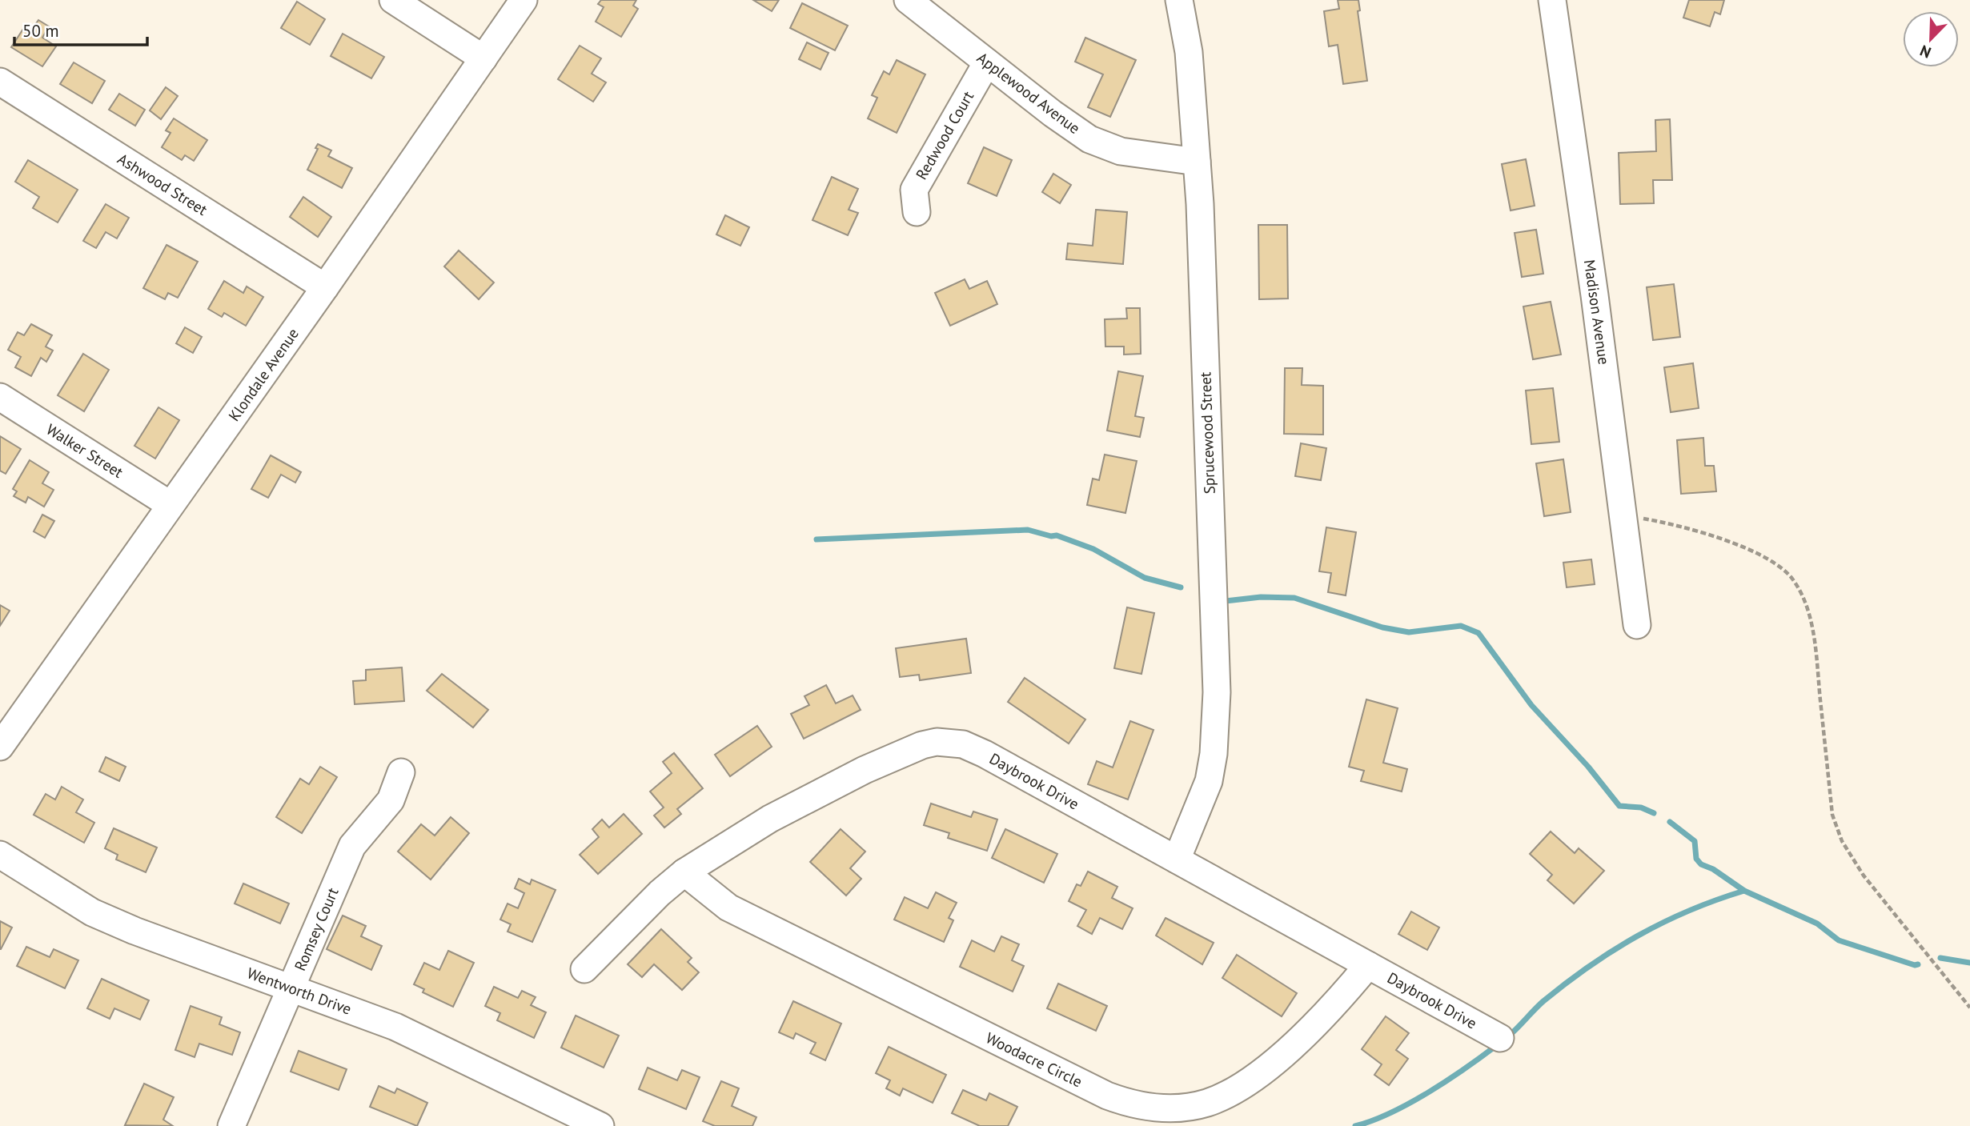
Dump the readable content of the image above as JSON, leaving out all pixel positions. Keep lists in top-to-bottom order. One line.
{"streets":{"street":["Applewood Avenue","Redwood Court","Ashwood Street","Madison Avenue","Klondale Avenue","Sprucewood Street","Walker Street","Daybrook Drive","Romsey Court","Wentworth Drive","Woodacre Circle"]},"crossings":[["Applewood Avenue","Redwood Court"],["Applewood Avenue","Sprucewood Street"],["Ashwood Street","Klondale Avenue"],["Klondale Avenue","Walker Street"],["Sprucewood Street","Daybrook Drive"],["Daybrook Drive","Woodacre Circle"],["Romsey Court","Wentworth Drive"]],"scale_bar":"50 m","north":"bottom left"}
